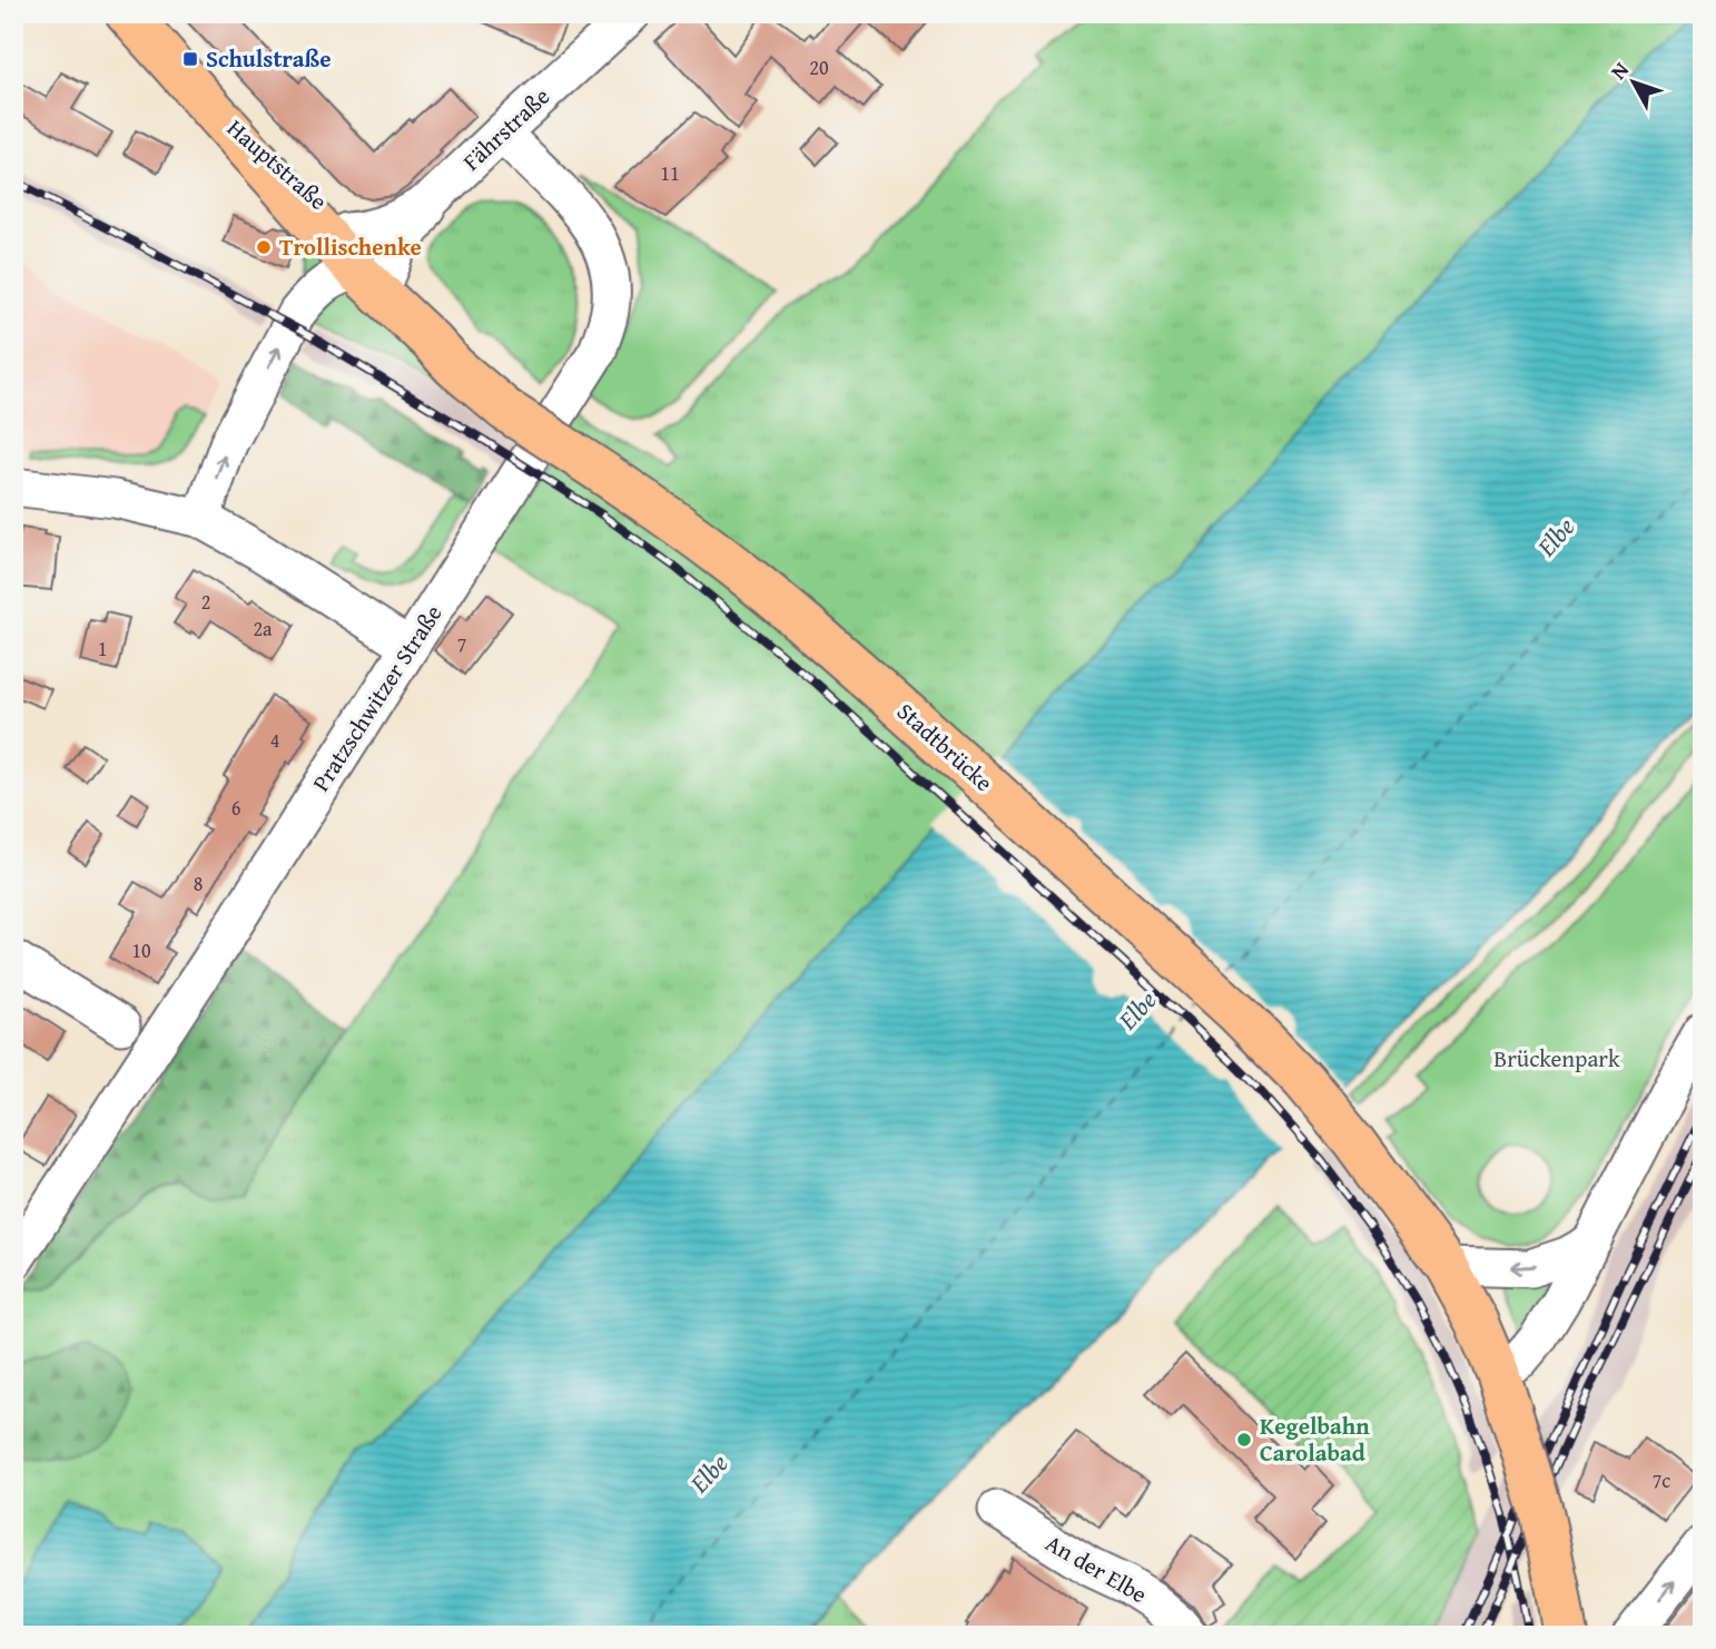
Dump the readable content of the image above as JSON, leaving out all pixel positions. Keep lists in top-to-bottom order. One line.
{"streets":{"main road":["Hauptstraße","Stadtbrücke"],"street":["Fährstraße","Pratzschwitzer Straße","An der Elbe"]},"crossings":[["Fährstraße","Hauptstraße"],["Fährstraße","Pratzschwitzer Straße"],["Hauptstraße","Stadtbrücke"]],"water":["Elbe"],"parks":["Brückenpark"],"places":{"transit":["Schulstraße"],"other":["Trollischenke","Kegelbahn Carolabad"]},"house_numbers":["20","11","2","2a","7","1","4","6","8","10","7c"],"north":"top left"}
